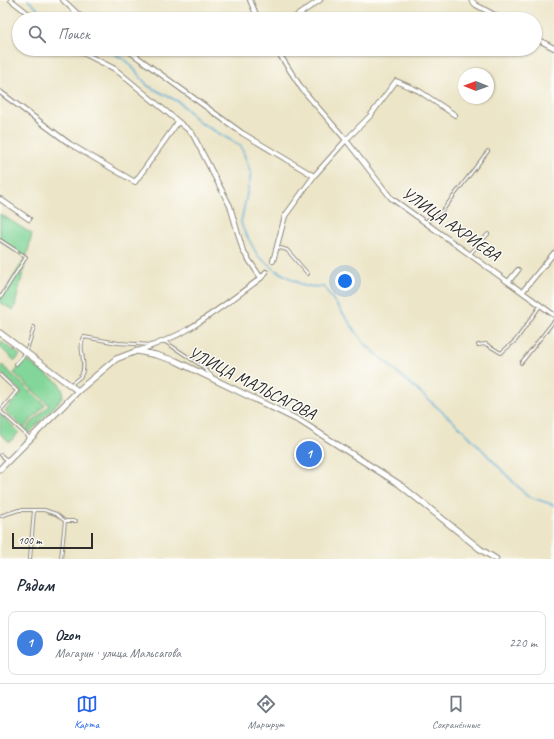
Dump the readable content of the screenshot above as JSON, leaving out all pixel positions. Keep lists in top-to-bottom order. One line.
{"streets":{"street":["УЛИЦА АХРИЕВА","УЛИЦА МАЛЬСАГОВА"]},"scale_bar":"100 m","north":"left","page":{"search":"Поиск","pins":"1","scale":"100 m","heading":"Рядом","list":[{"mark":"1","name":"Ozon","note":"Магазин · улица Мальсагова","value":"220 m"}],"nav":["Карта","Маршрут","Сохранённые"]}}
